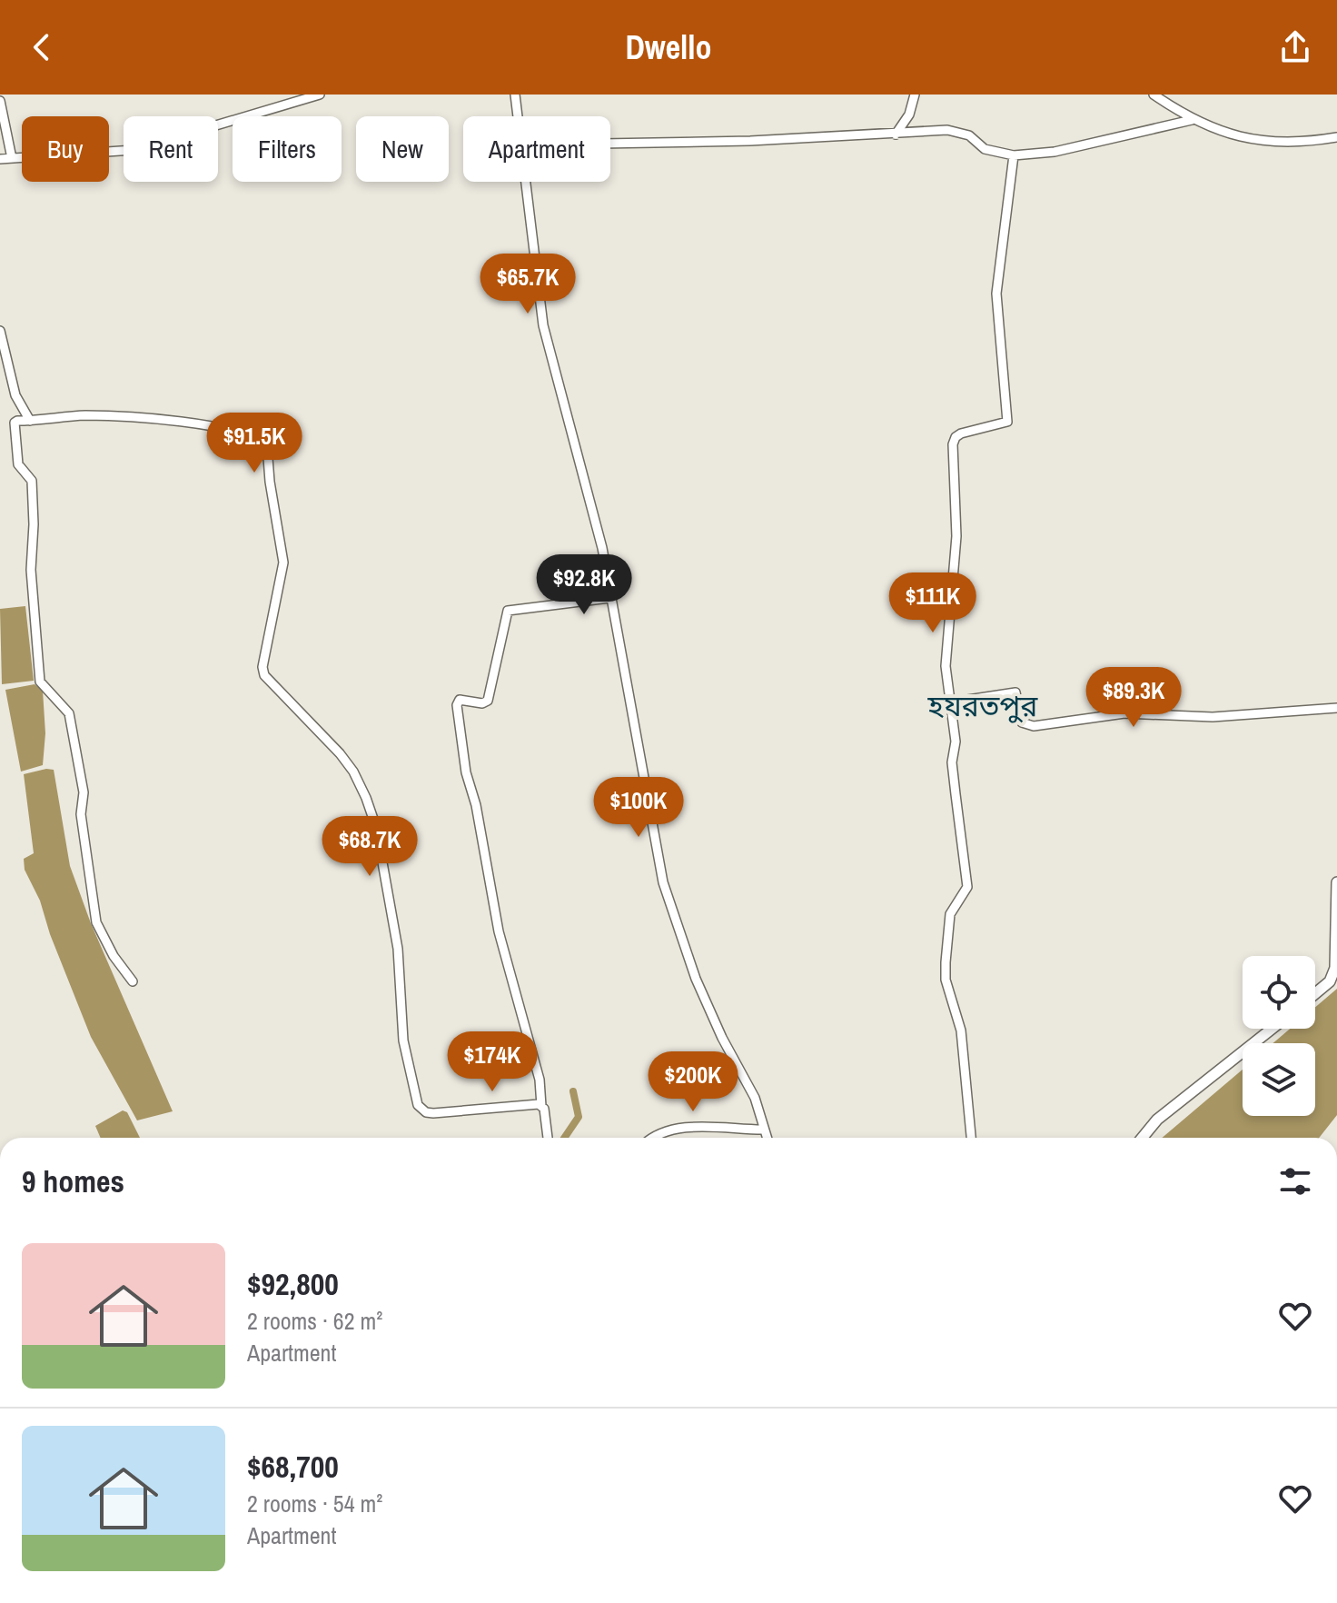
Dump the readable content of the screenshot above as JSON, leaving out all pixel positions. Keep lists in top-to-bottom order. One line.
{"districts":["হযরতপুর"],"page":{"header":"Dwello","chip":["Buy","Rent","Filters","New","Apartment"],"price":["$65.7K","$91.5K","$92.8K","$111K","$89.3K","$100K","$68.7K","$174K","$200K"],"heading":"9 homes","list":[{"name":"$92,800","note":"2 rooms · 62 m² · Apartment"},{"name":"$68,700","note":"2 rooms · 54 m² · Apartment"}]}}
